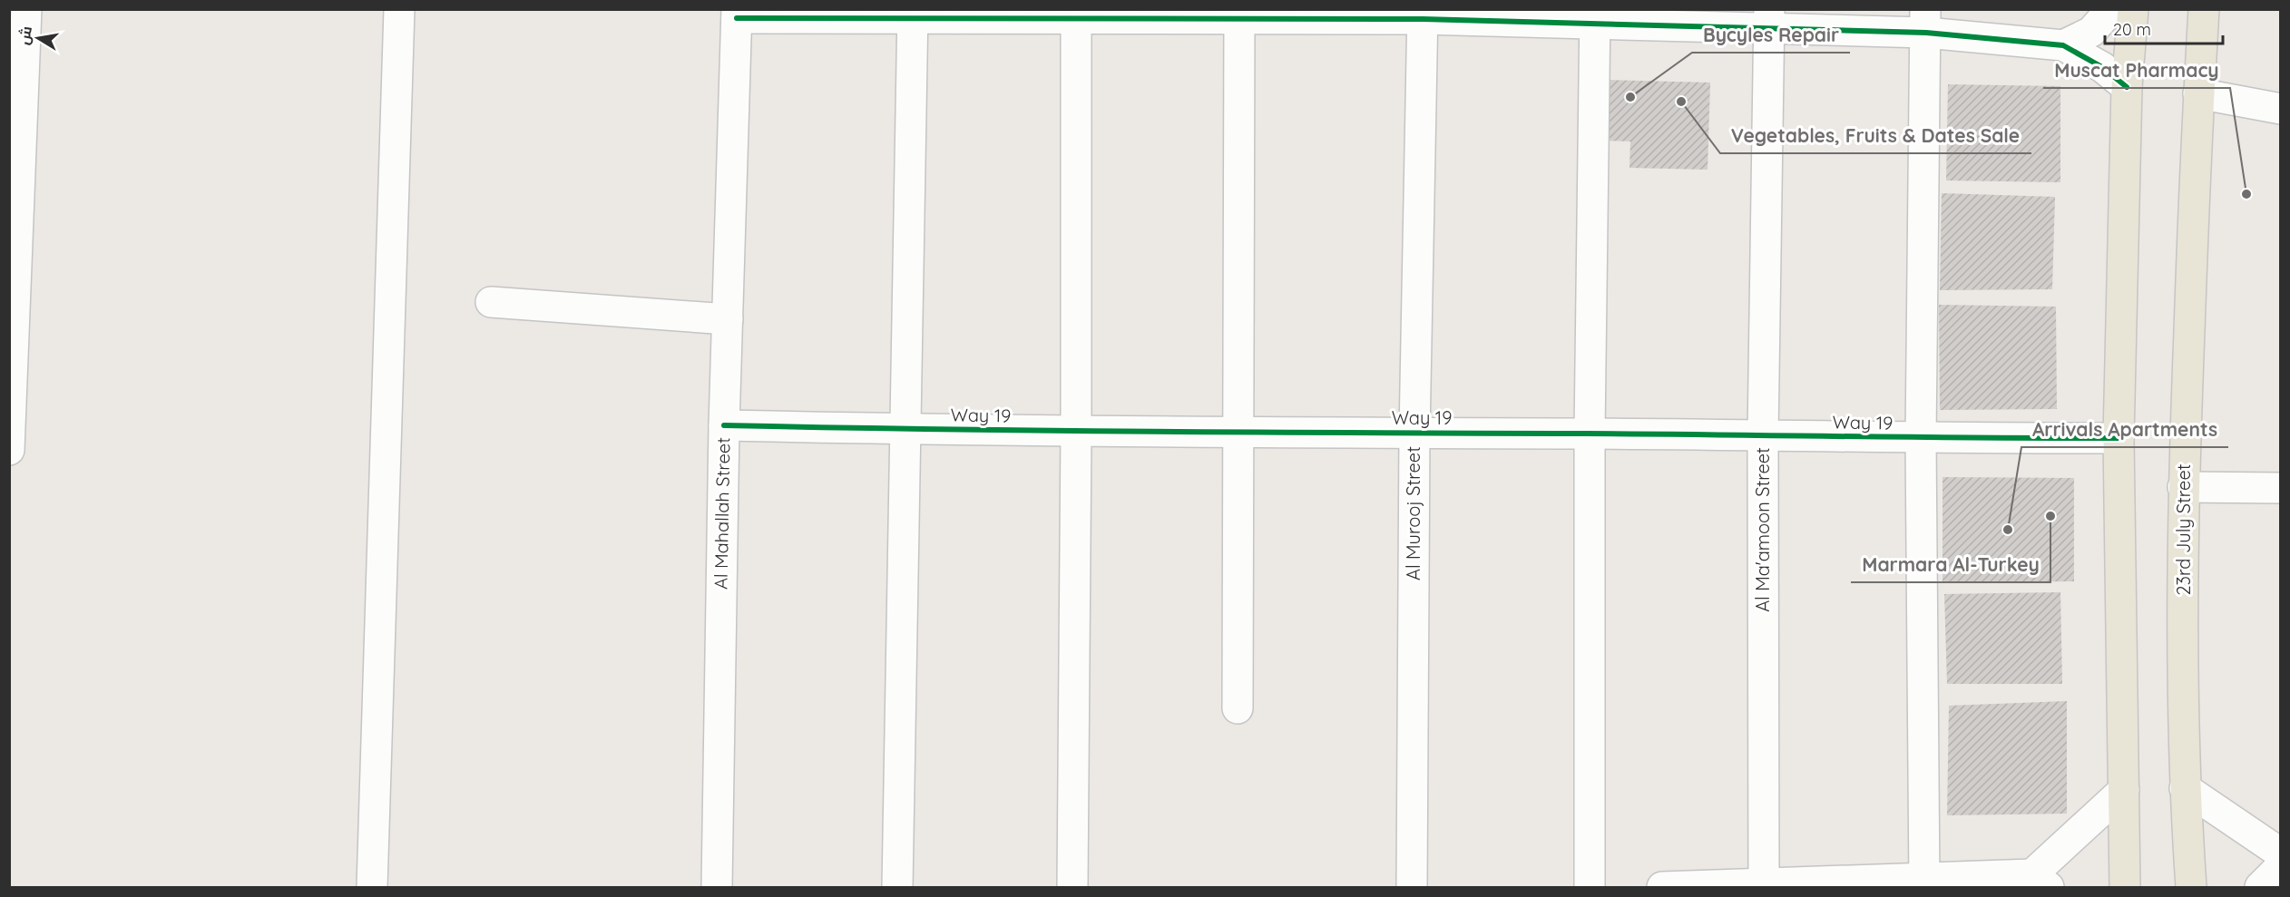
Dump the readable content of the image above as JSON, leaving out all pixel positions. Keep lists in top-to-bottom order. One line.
{"streets":{"main road":["23rd July Street"],"street":["Way 19","Al Mahallah Street","Al Murooj Street","Al Ma'amoon Street"]},"crossings":[["Way 19","Al Mahallah Street"],["Way 19","Al Murooj Street"],["Way 19","Al Ma'amoon Street"]],"places":["Bycyles Repair","Vegetables, Fruits & Dates Sale","Muscat Pharmacy","Marmara Al-Turkey","Arrivals Apartments"],"scale_bar":"20 m","north":"left"}
